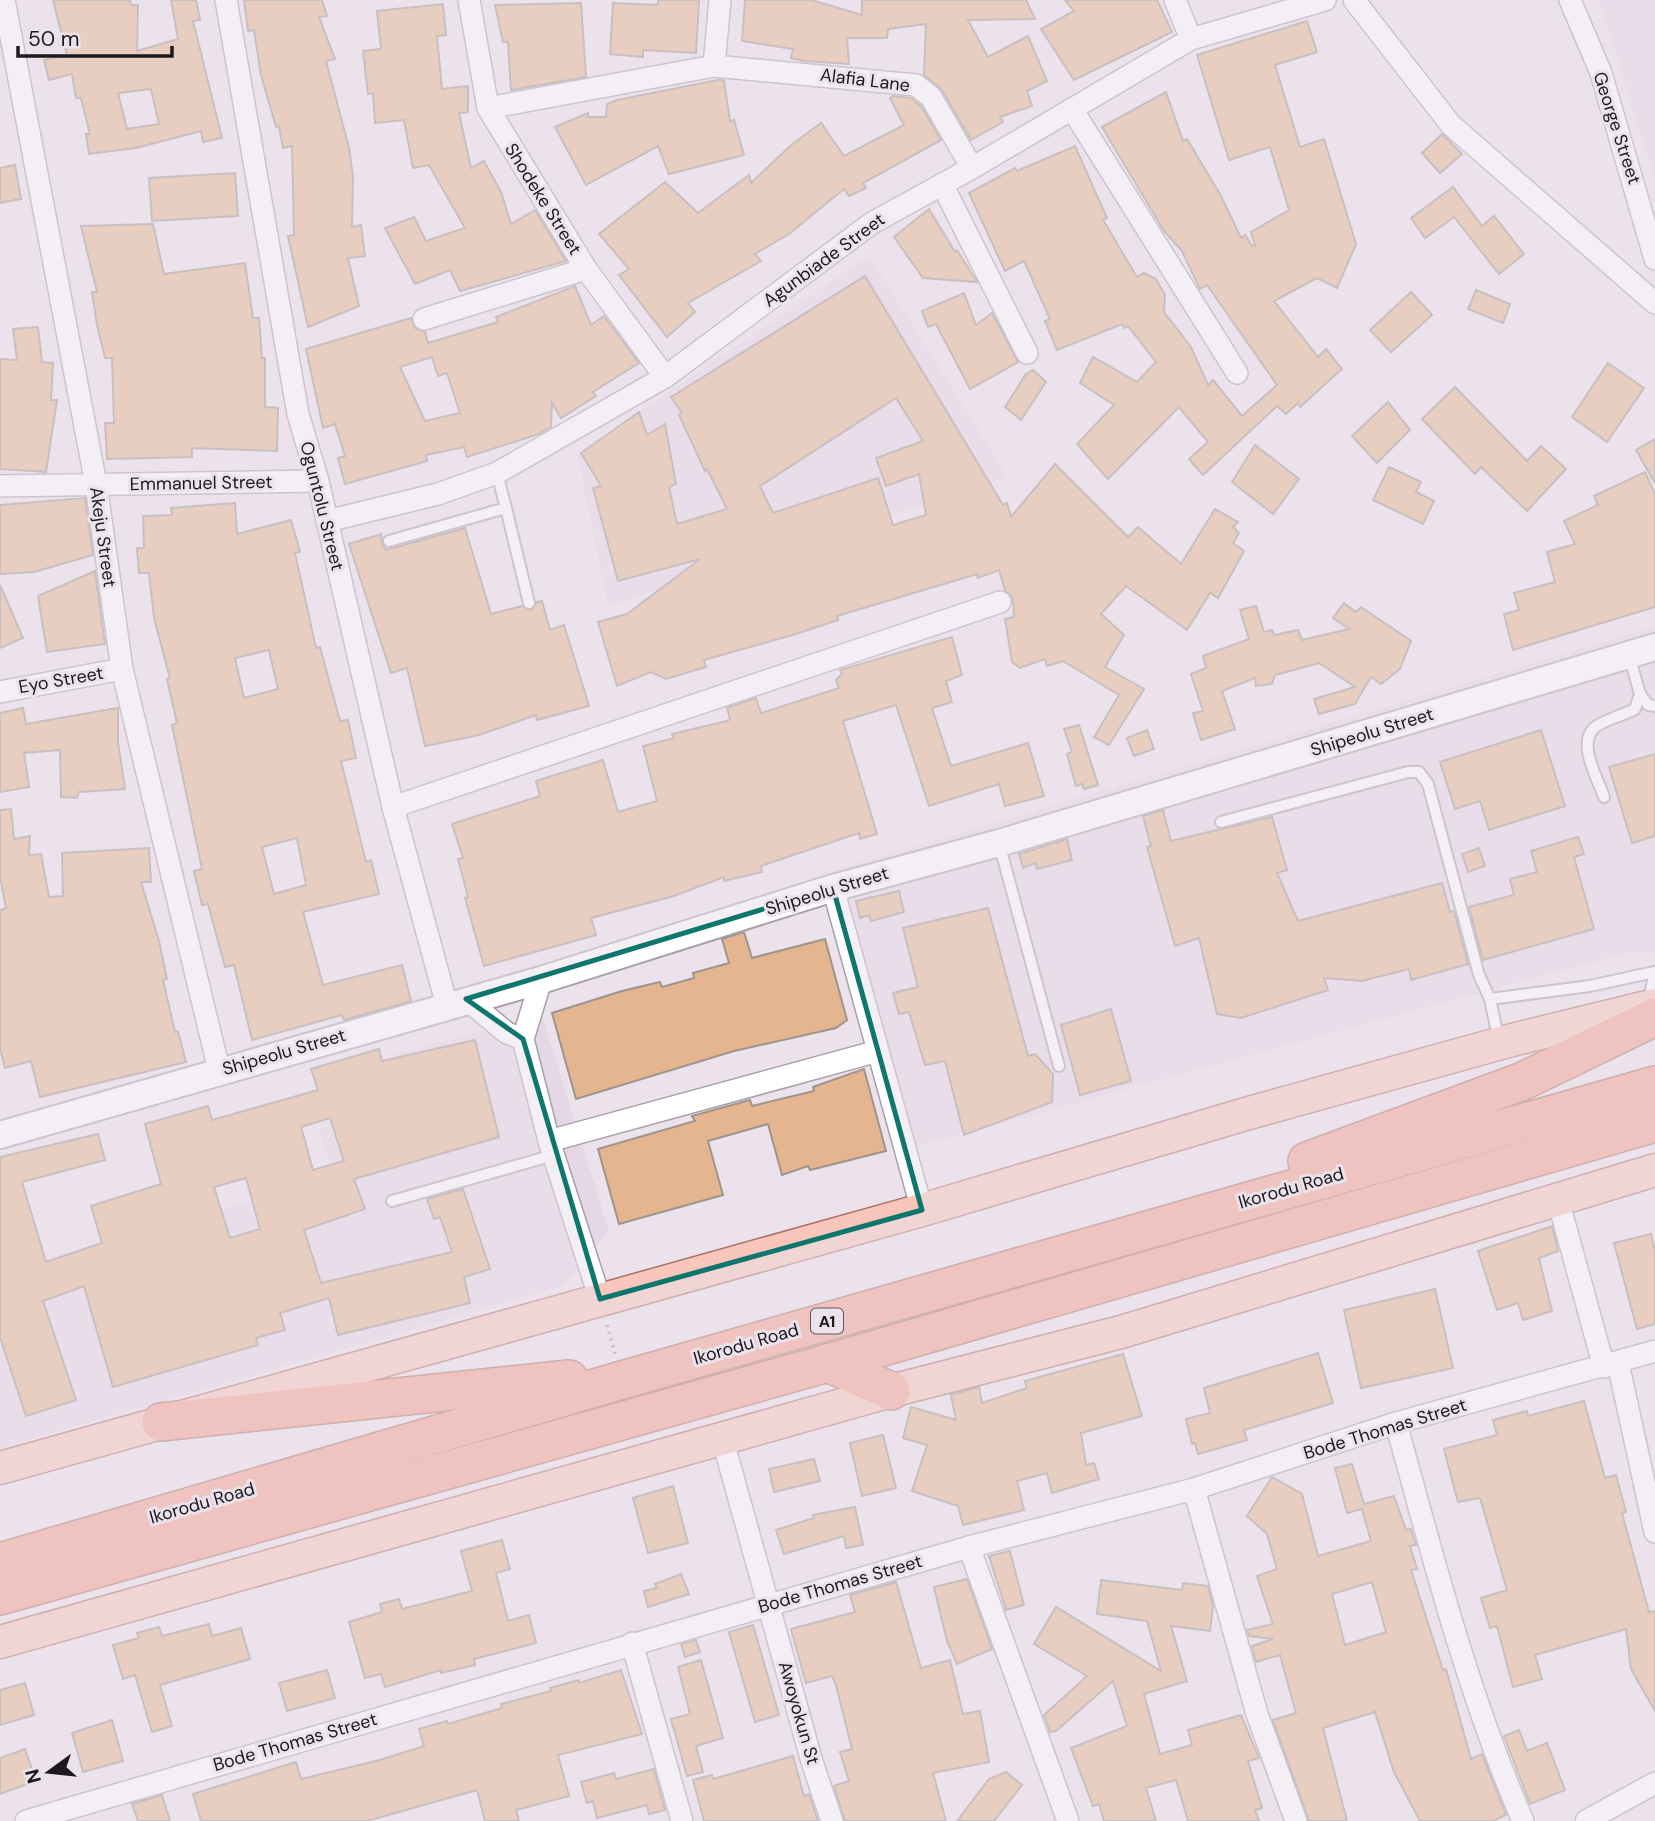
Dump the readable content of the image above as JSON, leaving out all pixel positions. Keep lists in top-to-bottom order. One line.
{"streets":{"highway":["Ikorodu Road","A1"],"street":["Alafia Lane","George Street","Shodeke Street","Agunbiade Street","Emmanuel Street","Oguntolu Street","Akeju Street","Eyo Street","Shipeolu Street","Bode Thomas Street","Awoyokun St"]},"crossings":[["Alafia Lane","Shodeke Street"],["Alafia Lane","Agunbiade Street"],["Shodeke Street","Agunbiade Street"],["Agunbiade Street","Oguntolu Street"],["Emmanuel Street","Oguntolu Street"],["Emmanuel Street","Akeju Street"],["Oguntolu Street","Shipeolu Street"],["Akeju Street","Eyo Street"],["Akeju Street","Shipeolu Street"],["Bode Thomas Street","Awoyokun St"]],"scale_bar":"50 m","north":"left"}
